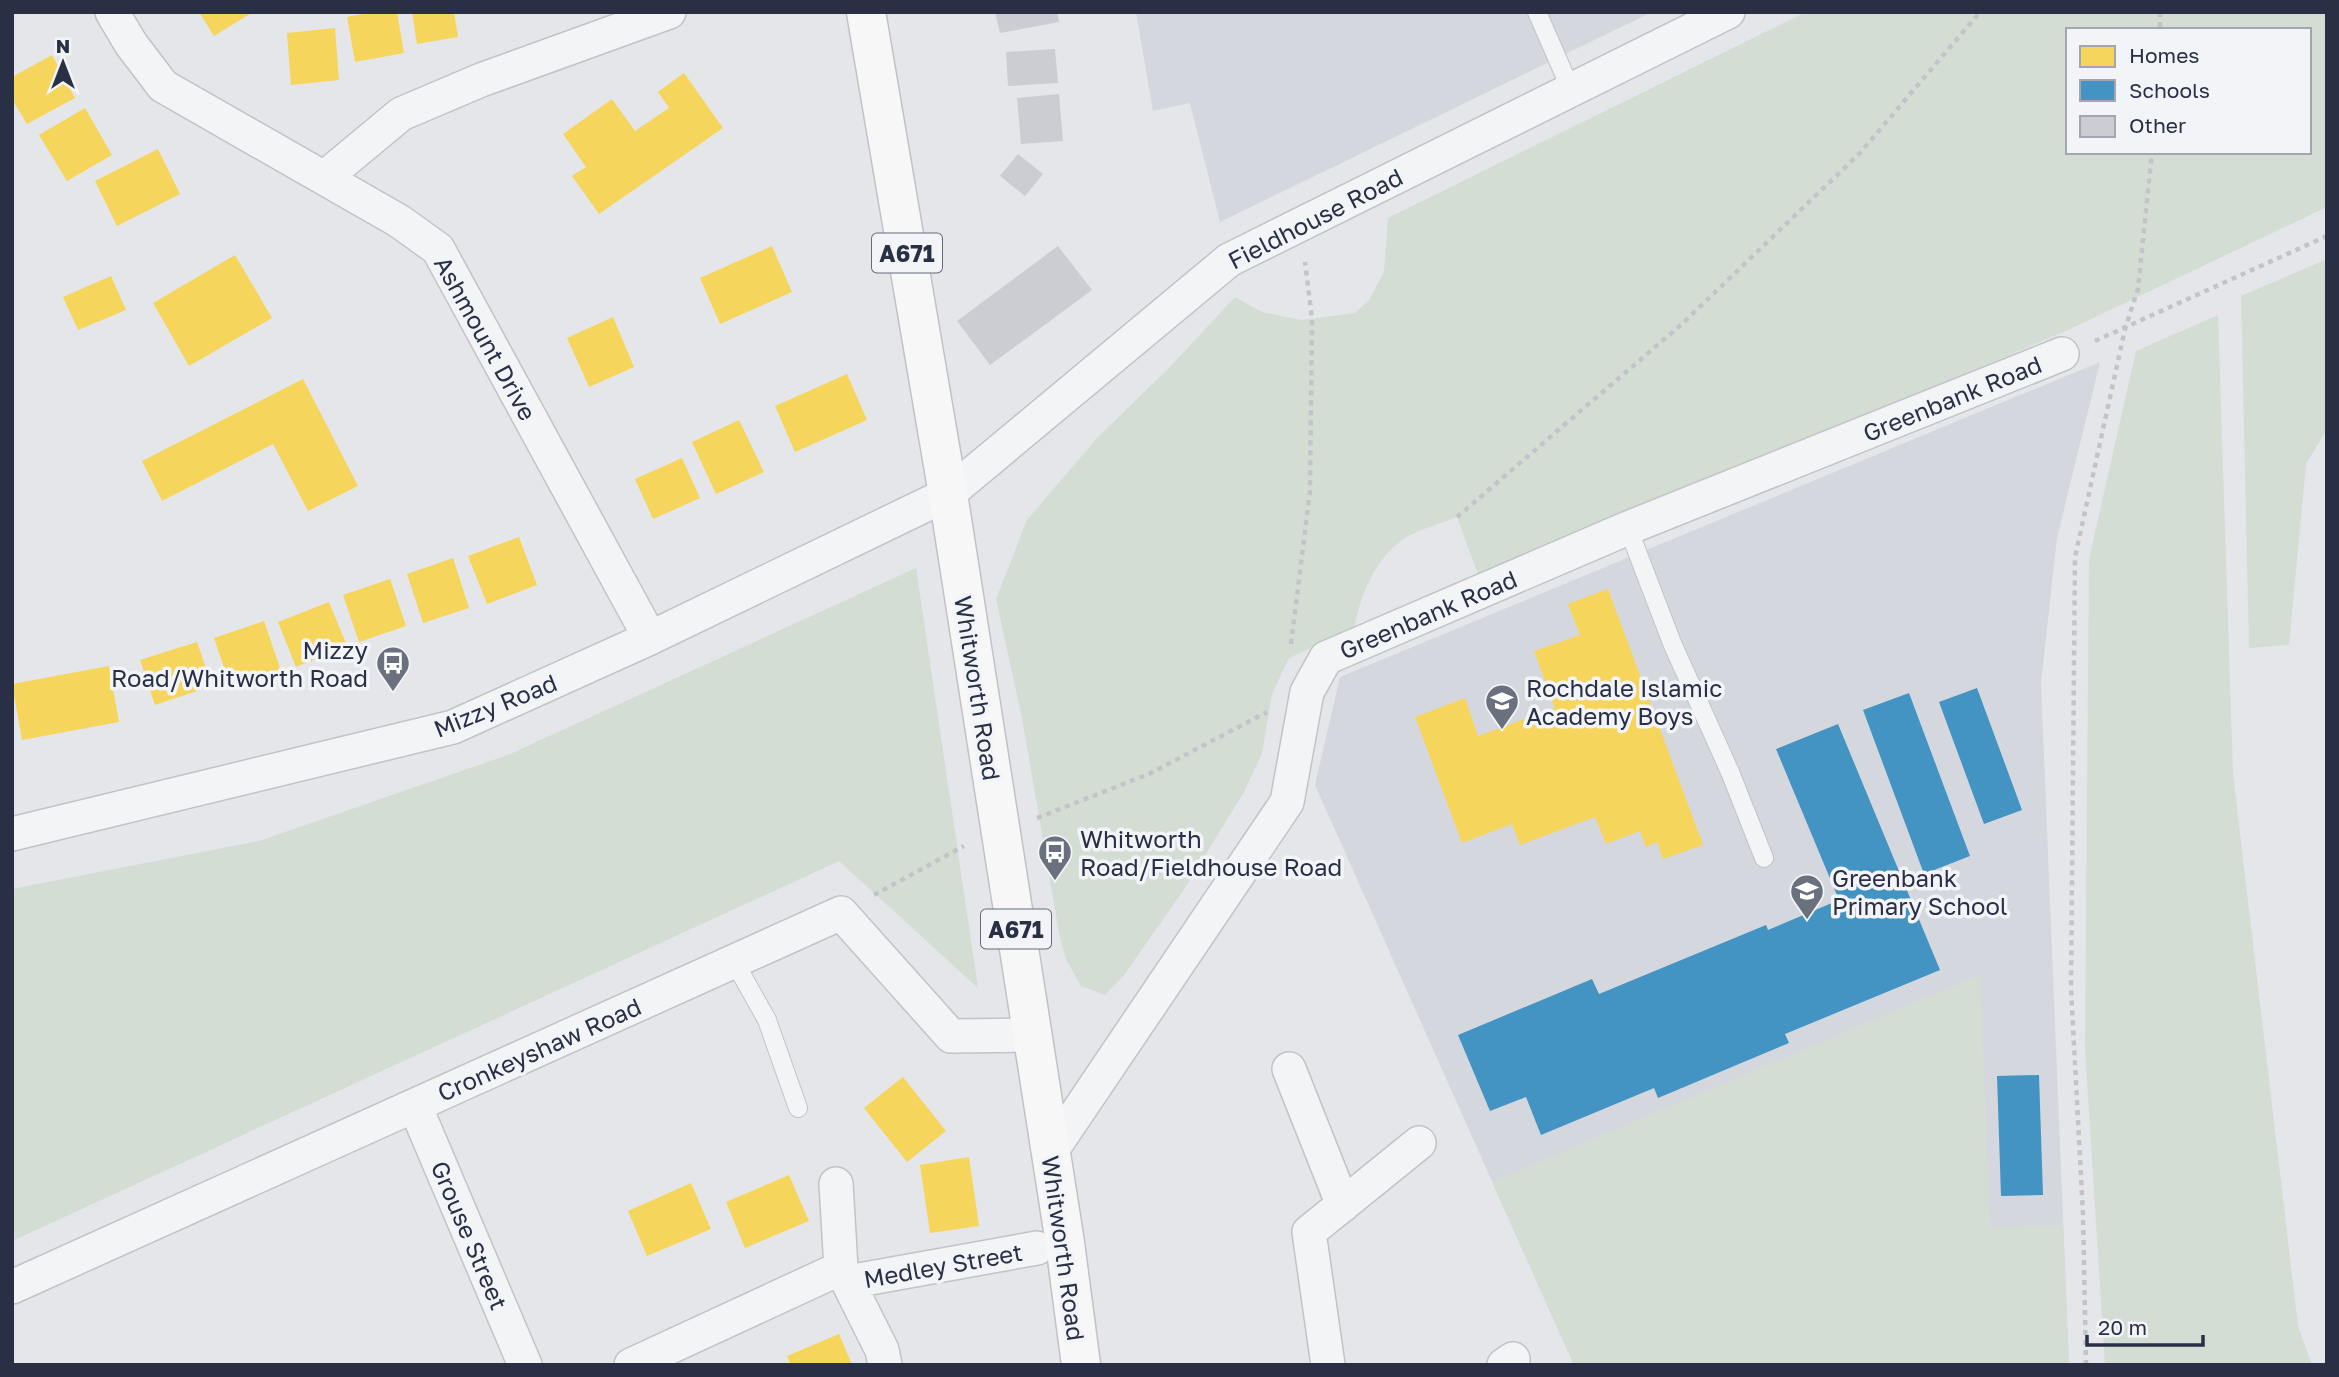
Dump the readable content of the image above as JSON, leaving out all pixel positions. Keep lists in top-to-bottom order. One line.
{"streets":{"main road":["A671","Whitworth Road"],"street":["Fieldhouse Road","Ashmount Drive","Greenbank Road","Mizzy Road","Cronkeyshaw Road","Grouse Street","Medley Street"]},"crossings":[["Fieldhouse Road","Whitworth Road"],["Fieldhouse Road","Mizzy Road"],["Ashmount Drive","Mizzy Road"],["Greenbank Road","Whitworth Road"],["Whitworth Road","Mizzy Road"],["Cronkeyshaw Road","Grouse Street"]],"places":{"bus stop":["Mizzy Road/Whitworth Road","Whitworth Road/Fieldhouse Road"],"school or university":["Rochdale Islamic Academy Boys","Greenbank Primary School"]},"legend":["Homes","Schools","Other"],"scale_bar":"20 m","north":"top"}
